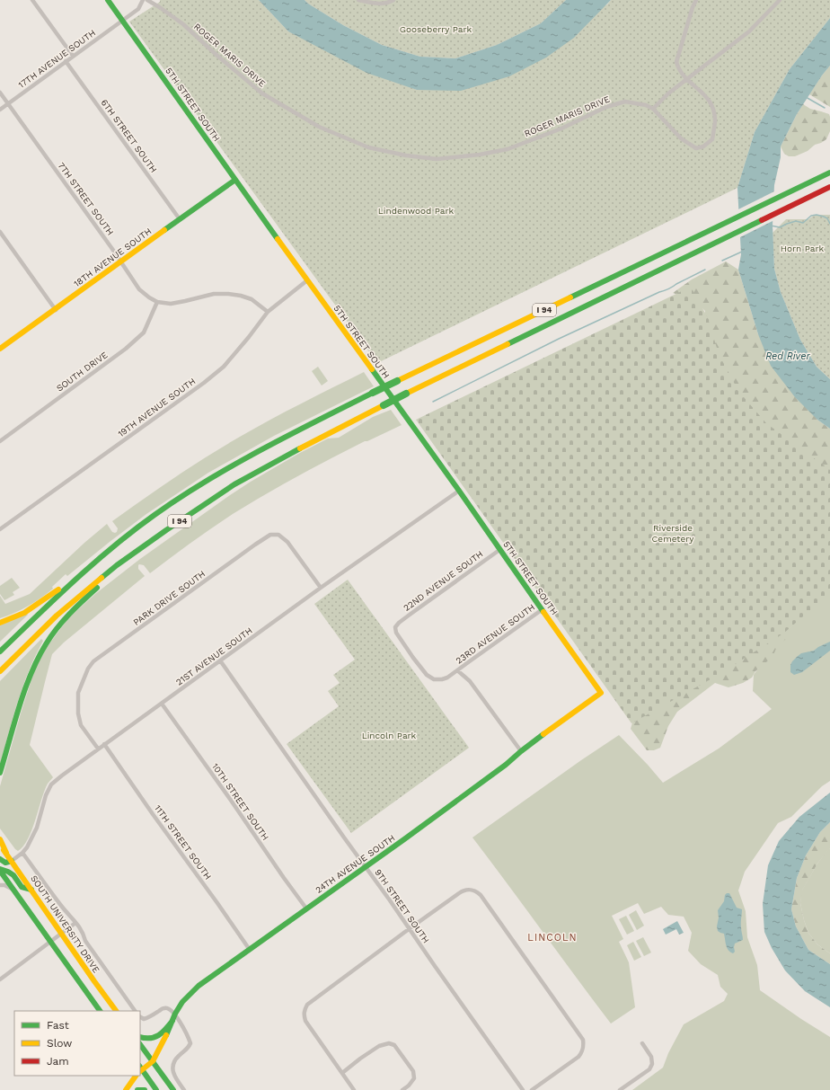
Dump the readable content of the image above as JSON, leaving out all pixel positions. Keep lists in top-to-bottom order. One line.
{"streets":{"main road":["5TH STREET SOUTH","18TH AVENUE SOUTH","I 94","24TH AVENUE SOUTH","SOUTH UNIVERSITY DRIVE"],"street":["ROGER MARIS DRIVE","17TH AVENUE SOUTH","6TH STREET SOUTH","7TH STREET SOUTH","SOUTH DRIVE","19TH AVENUE SOUTH","22ND AVENUE SOUTH","PARK DRIVE SOUTH","23RD AVENUE SOUTH","21ST AVENUE SOUTH","10TH STREET SOUTH","11TH STREET SOUTH","9TH STREET SOUTH"]},"crossings":[["17TH AVENUE SOUTH","5TH STREET SOUTH"],["17TH AVENUE SOUTH","6TH STREET SOUTH"],["17TH AVENUE SOUTH","7TH STREET SOUTH"],["5TH STREET SOUTH","18TH AVENUE SOUTH"],["5TH STREET SOUTH","19TH AVENUE SOUTH"],["5TH STREET SOUTH","22ND AVENUE SOUTH"],["5TH STREET SOUTH","23RD AVENUE SOUTH"],["5TH STREET SOUTH","21ST AVENUE SOUTH"],["5TH STREET SOUTH","24TH AVENUE SOUTH"],["6TH STREET SOUTH","18TH AVENUE SOUTH"],["7TH STREET SOUTH","18TH AVENUE SOUTH"],["7TH STREET SOUTH","SOUTH DRIVE"],["7TH STREET SOUTH","19TH AVENUE SOUTH"],["22ND AVENUE SOUTH","23RD AVENUE SOUTH"],["PARK DRIVE SOUTH","21ST AVENUE SOUTH"],["21ST AVENUE SOUTH","10TH STREET SOUTH"],["21ST AVENUE SOUTH","11TH STREET SOUTH"],["21ST AVENUE SOUTH","9TH STREET SOUTH"],["21ST AVENUE SOUTH","SOUTH UNIVERSITY DRIVE"],["10TH STREET SOUTH","24TH AVENUE SOUTH"],["11TH STREET SOUTH","24TH AVENUE SOUTH"],["24TH AVENUE SOUTH","9TH STREET SOUTH"]],"districts":["LINCOLN"],"water":["Red River"],"parks":["Gooseberry Park","Lindenwood Park","Horn Park","Riverside Cemetery","Lincoln Park"],"legend":["Fast","Slow","Jam"]}
